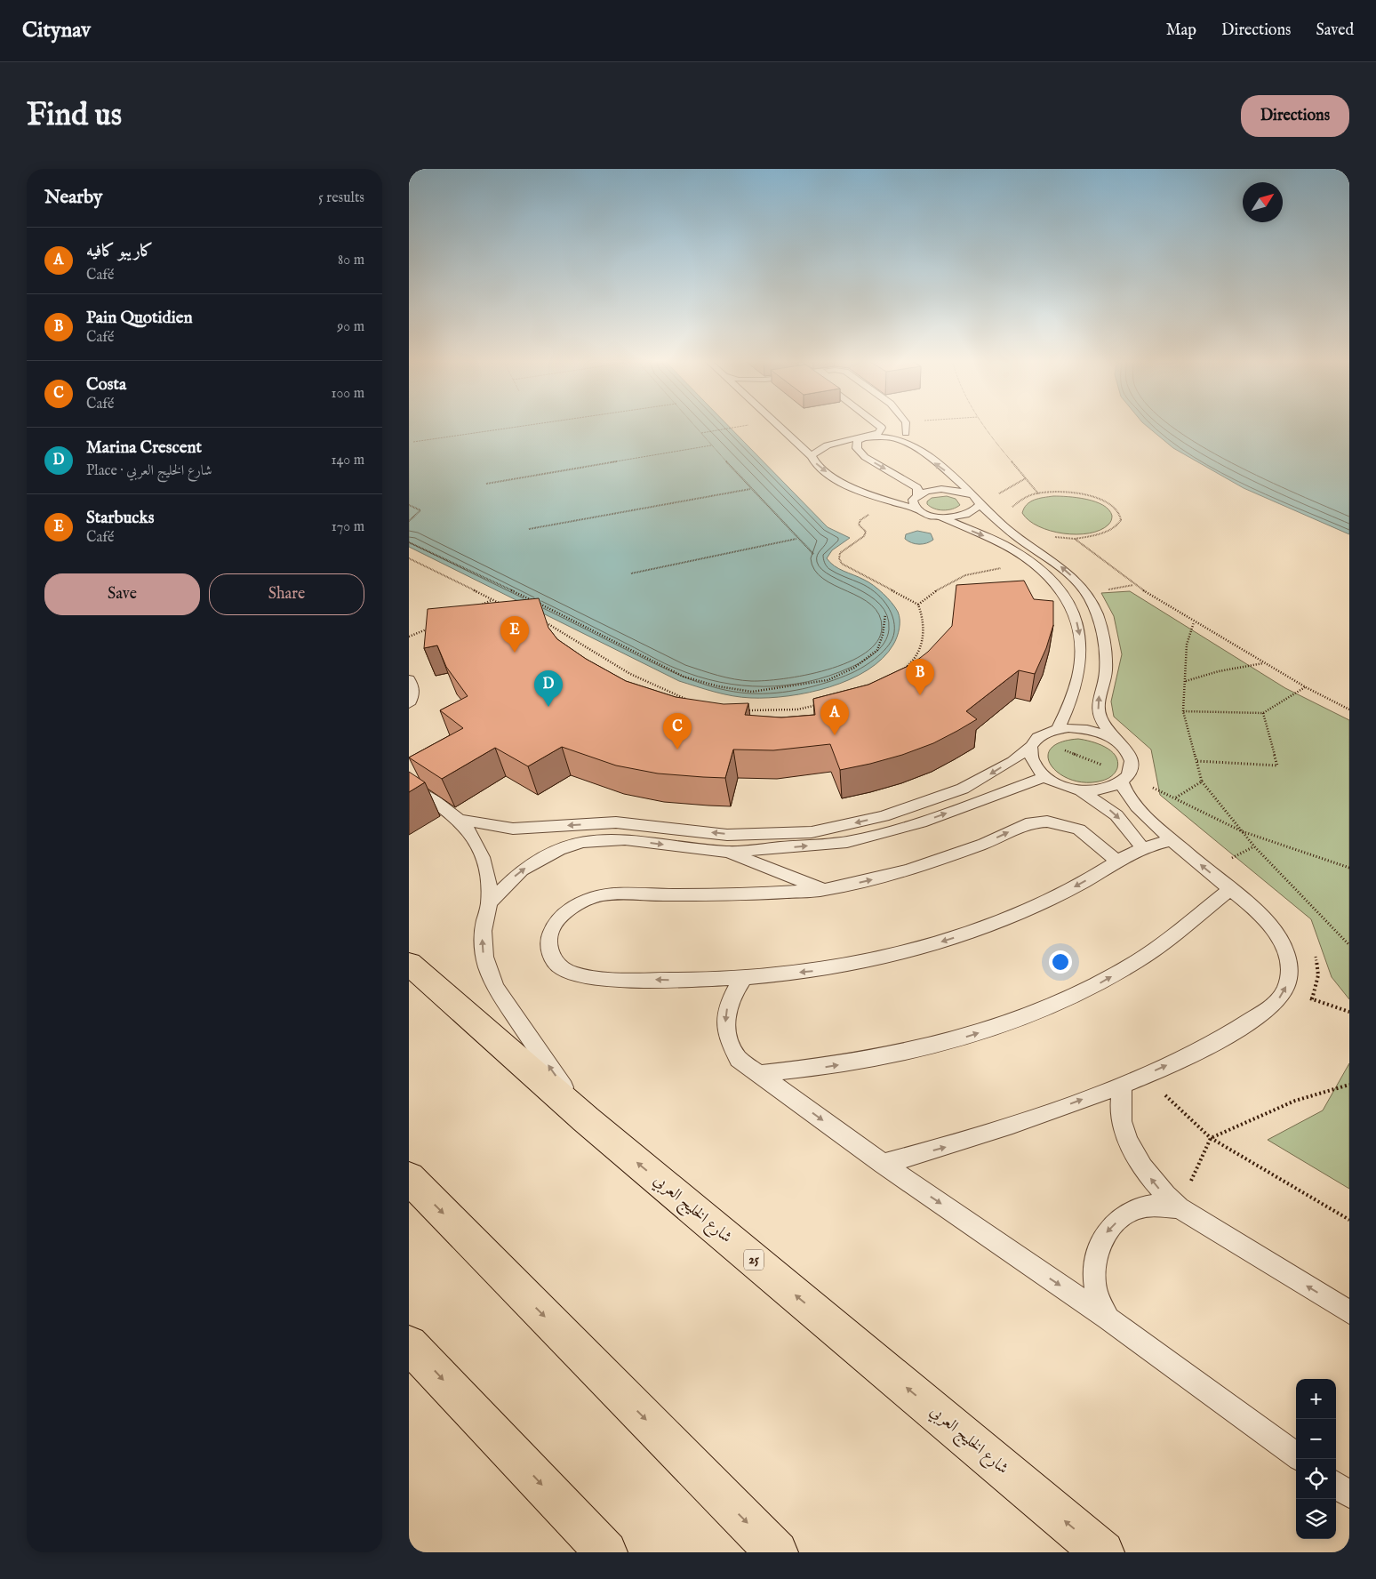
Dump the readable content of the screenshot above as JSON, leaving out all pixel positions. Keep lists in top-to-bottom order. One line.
{"streets":{"main road":["شارع الخليج العربي","25"]},"north":"top right","page":{"header":"Citynav","nav":["Map","Directions","Saved"],"buttons":["Directions",["Save","Share"]],"title":"Find us","heading":["Nearby","5 results"],"list":[{"mark":"A","name":"كاريبو كافيه","note":"Café","value":"80 m"},{"mark":"B","name":"Pain Quotidien","note":"Café","value":"90 m"},{"mark":"C","name":"Costa","note":"Café","value":"100 m"},{"mark":"D","name":"Marina Crescent","note":"Place · شارع الخليج العربي","value":"140 m"},{"mark":"E","name":"Starbucks","note":"Café","value":"170 m"}],"pins":["E","B","D","A","C"],"map_buttons":["+","−"]}}
